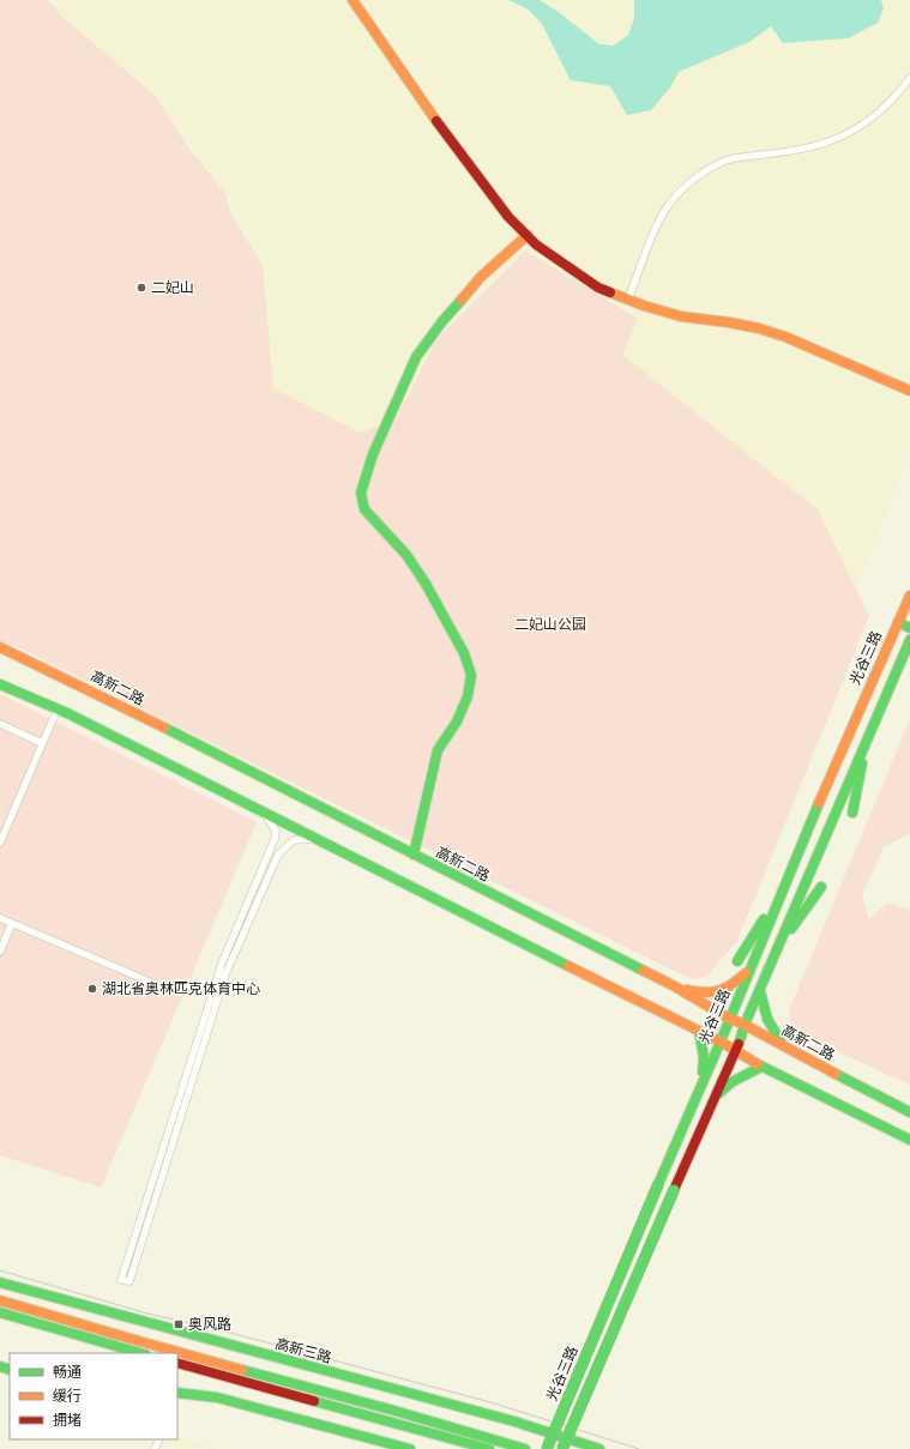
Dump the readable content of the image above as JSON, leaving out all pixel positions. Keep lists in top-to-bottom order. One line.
{"streets":{"main road":["光谷三路","高新二路","高新三路"]},"crossings":[["光谷三路","高新二路"]],"parks":["二妃山公园"],"places":{"other":["二妃山","湖北省奥林匹克体育中心"],"transit":["奥风路"]},"legend":["畅通","缓行","拥堵"]}
